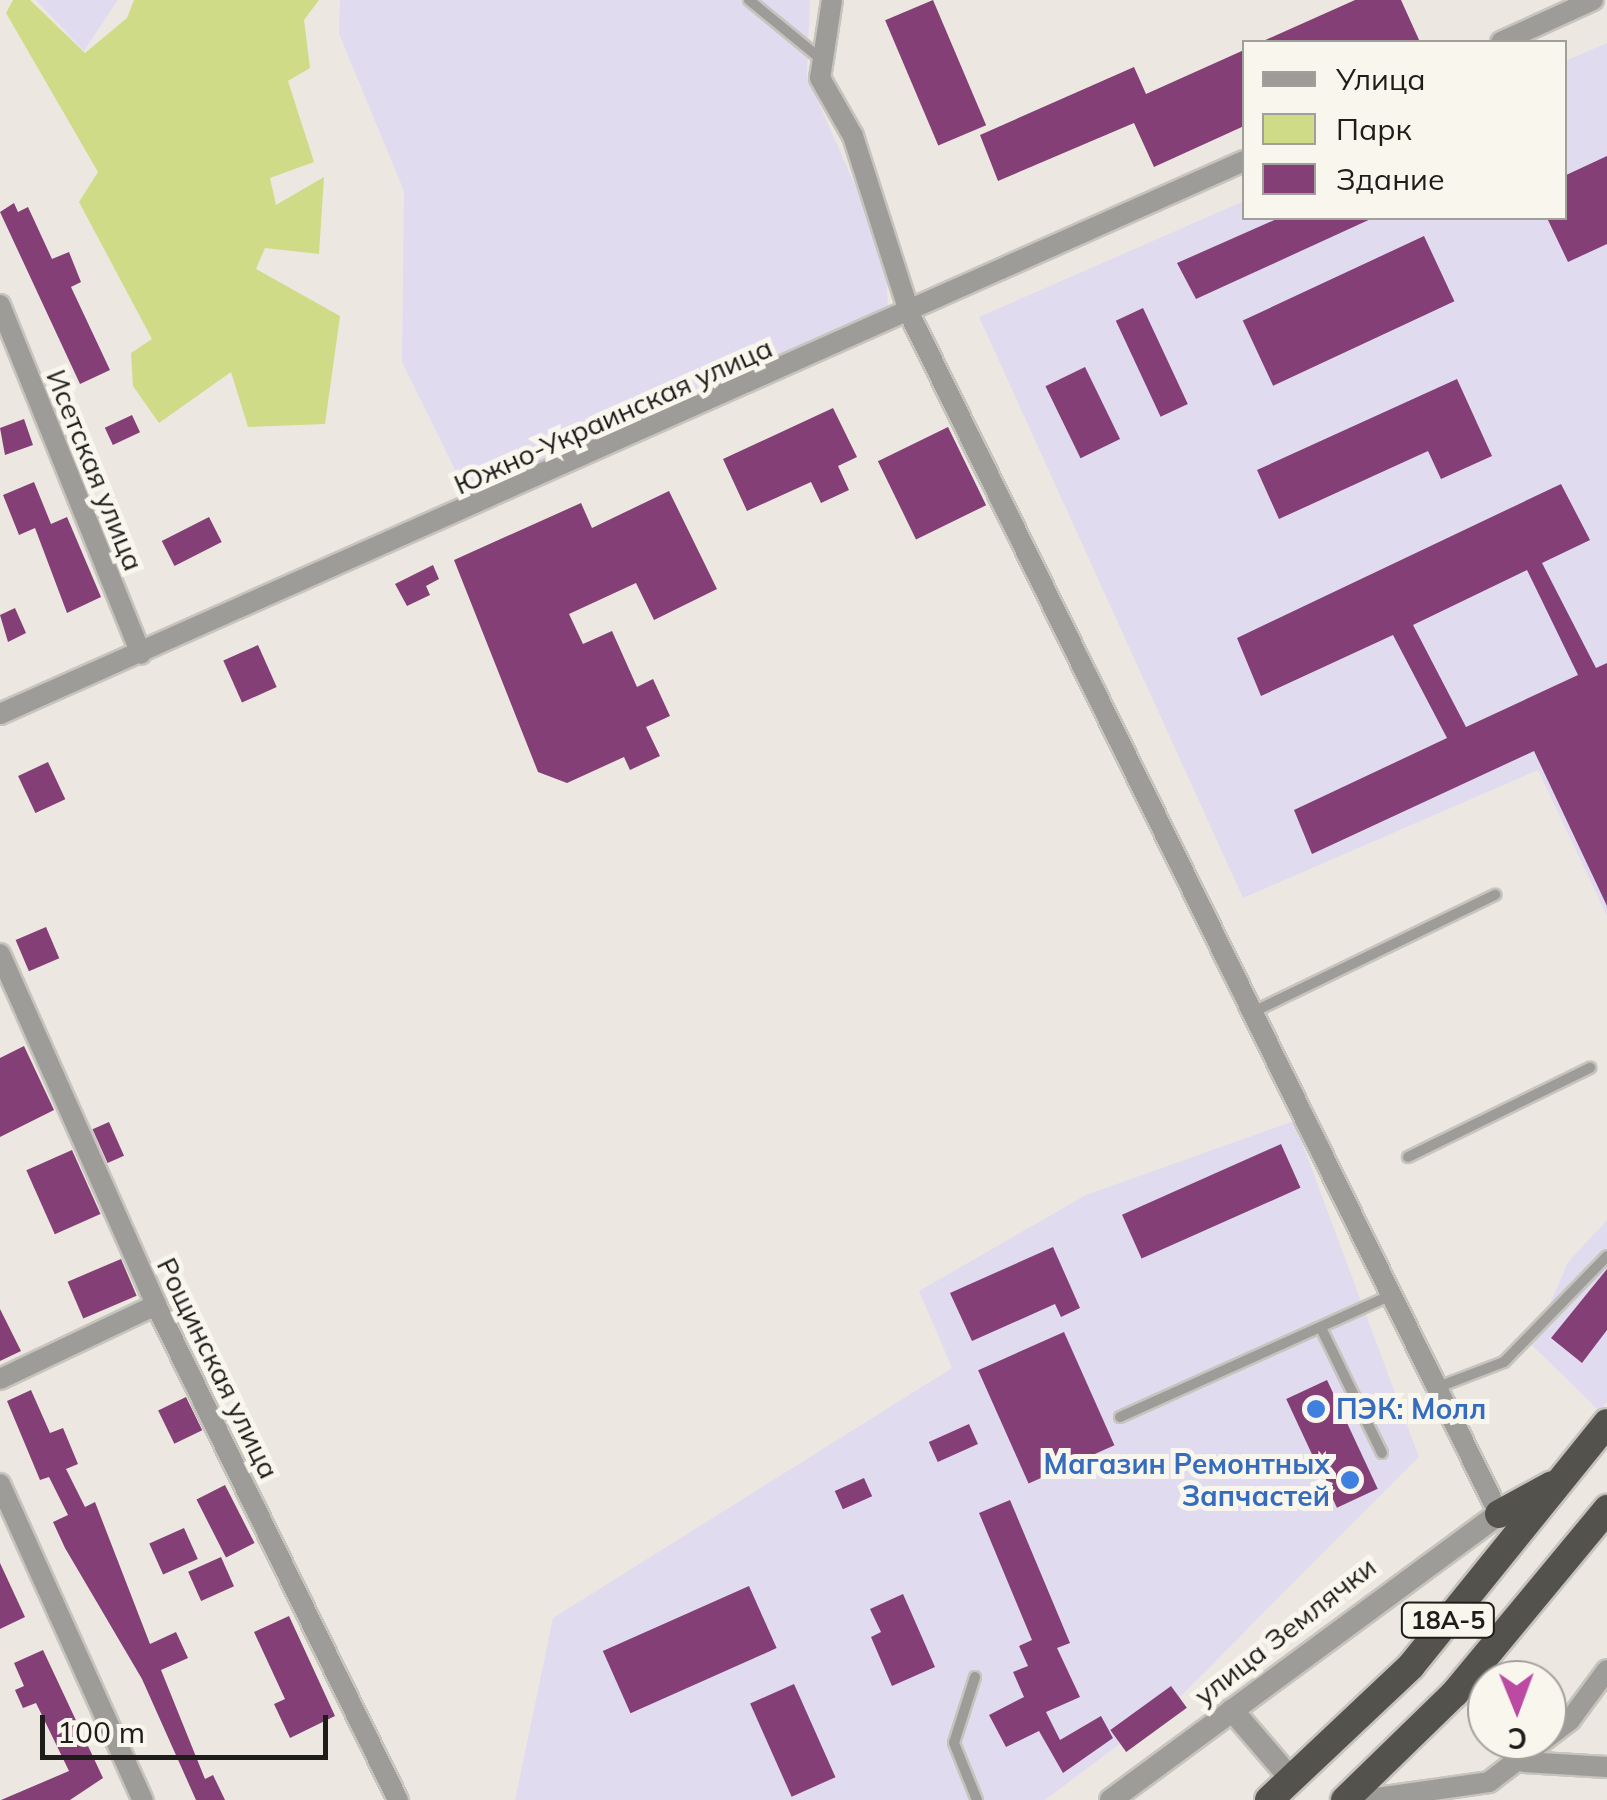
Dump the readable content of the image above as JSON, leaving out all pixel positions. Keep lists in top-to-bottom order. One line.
{"streets":{"highway":["18А-5"],"street":["Южно-Украинская улица","Исетская улица","Рощинская улица","улица Землячки"]},"crossings":[["Южно-Украинская улица","Исетская улица"]],"places":["ПЭК: Молл","Магазин Ремонтных Запчастей"],"legend":["Улица","Парк","Здание"],"scale_bar":"100 m","north":"bottom"}
